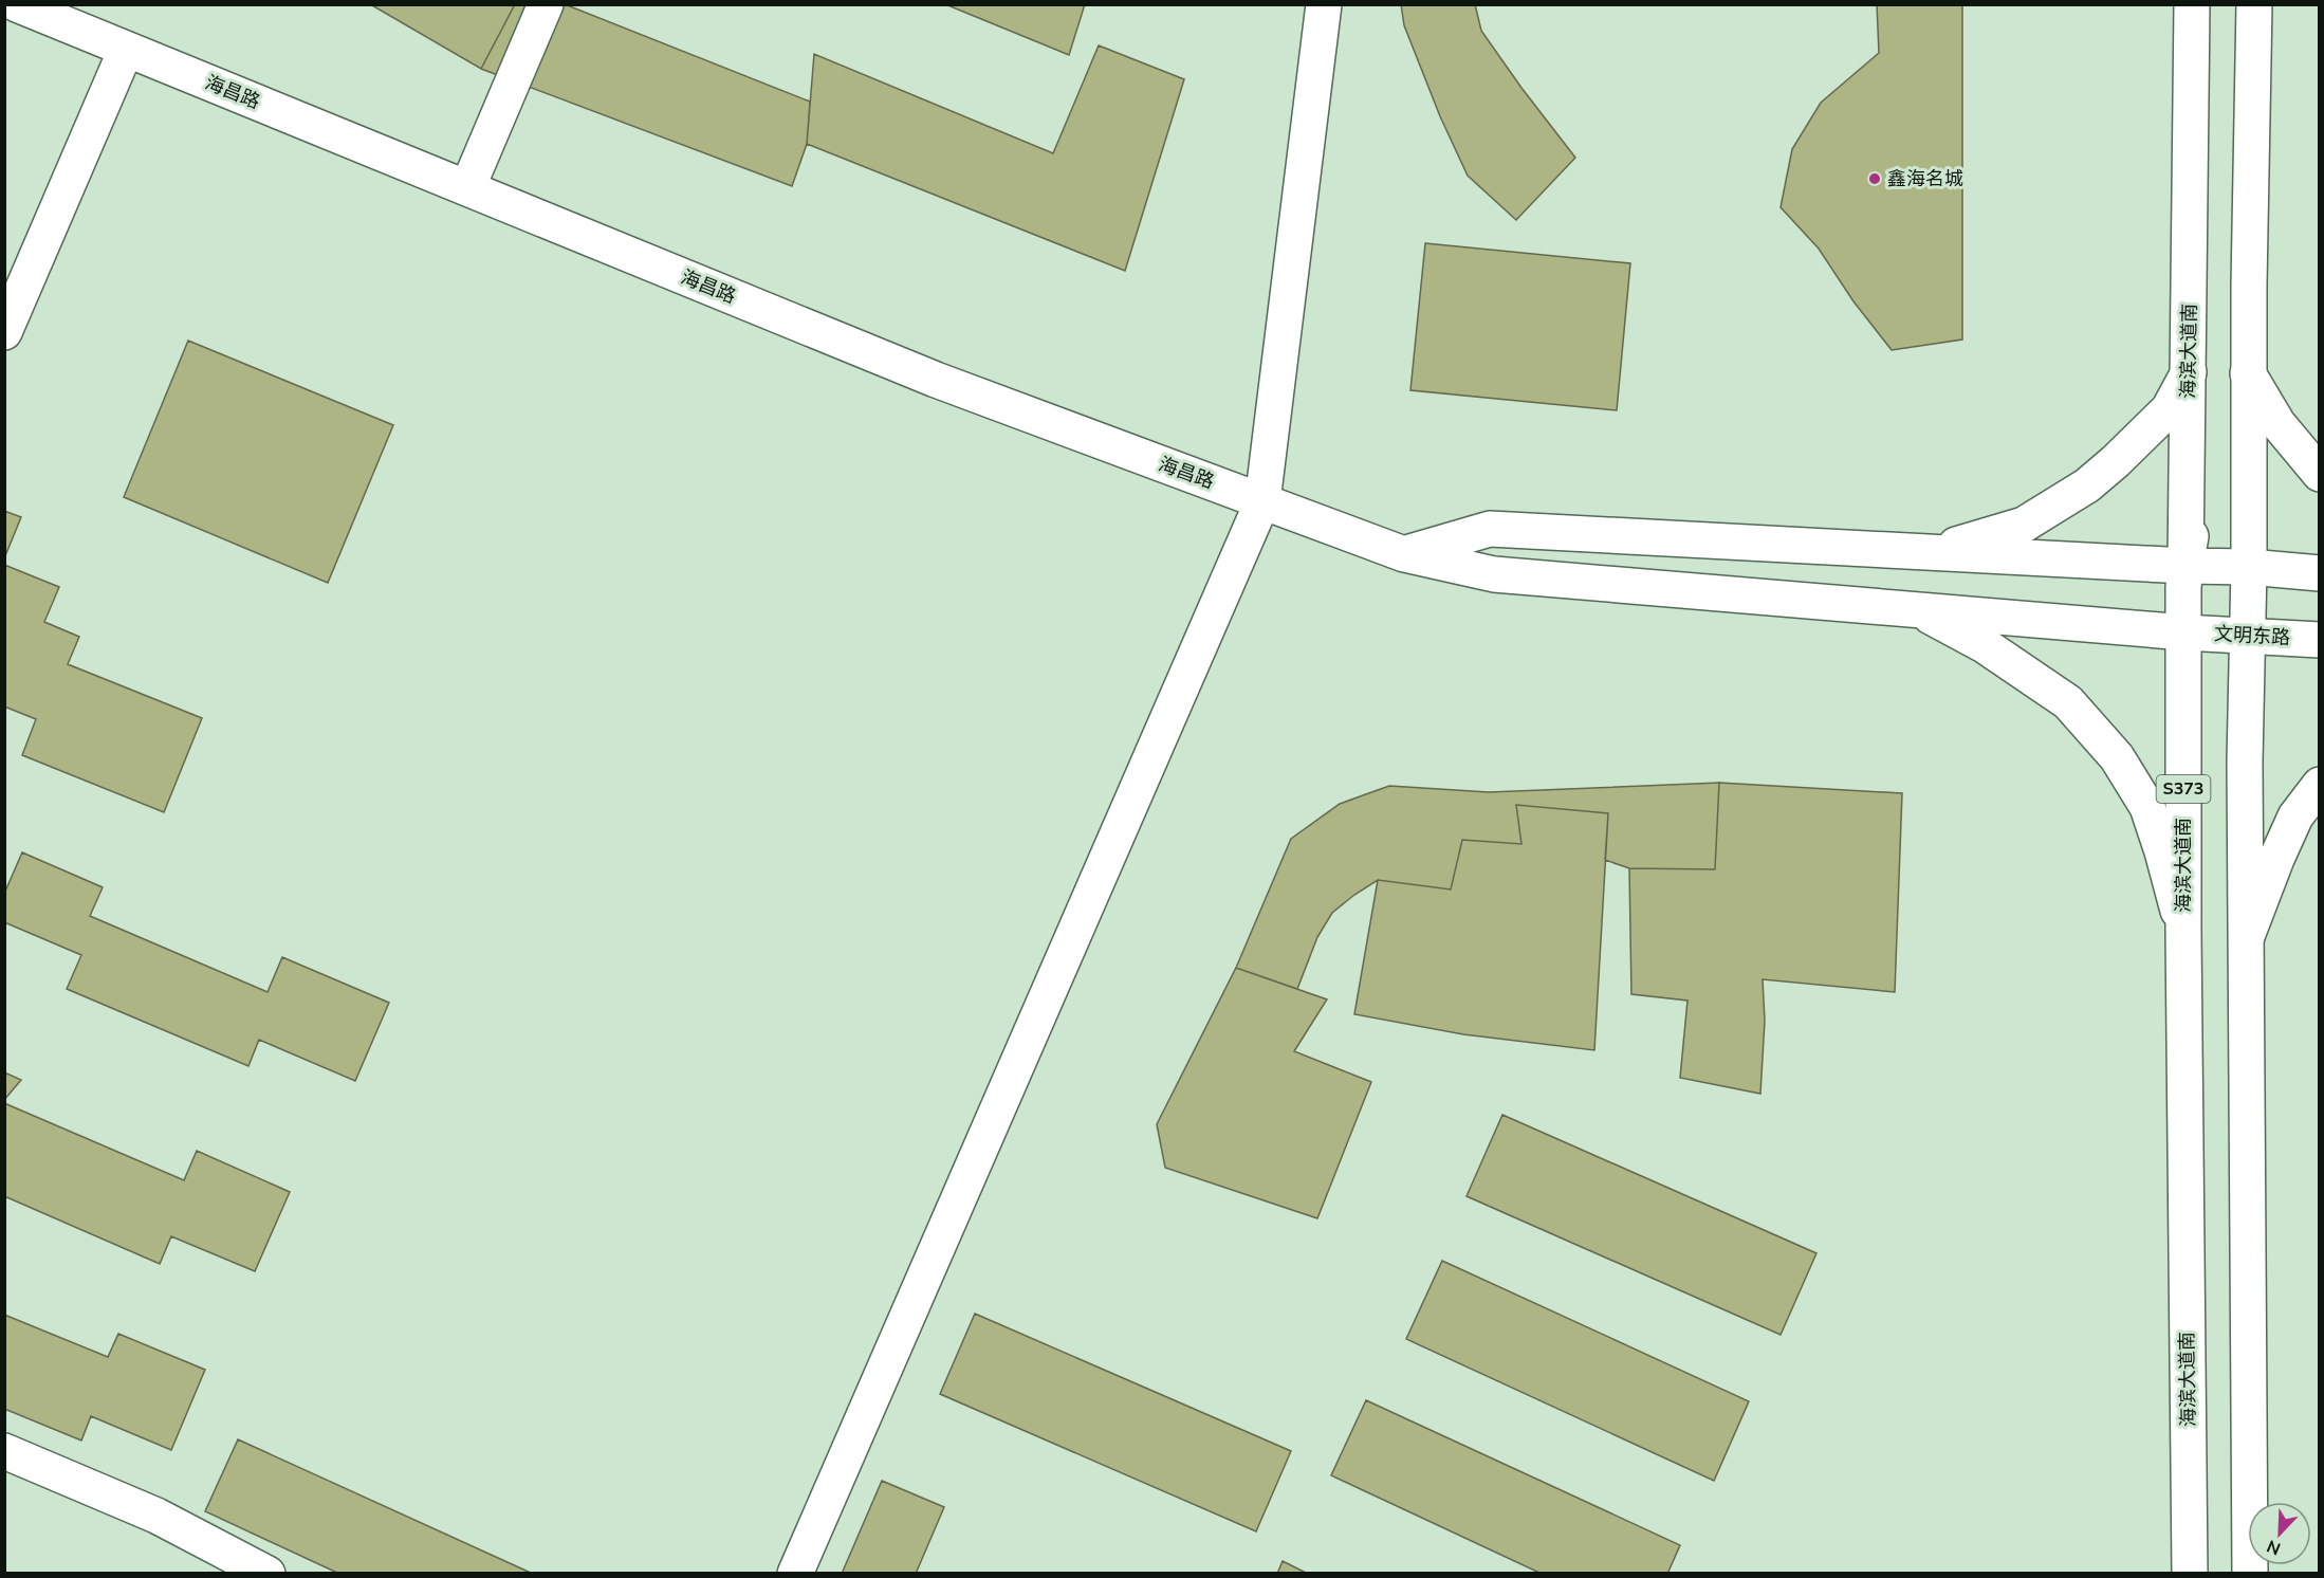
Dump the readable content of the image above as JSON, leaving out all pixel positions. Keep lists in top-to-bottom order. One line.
{"streets":{"street":["海昌路","海滨大道南","文明东路","S373"]},"crossings":[["海昌路","文明东路"],["海滨大道南","文明东路"]],"places":["鑫海名城"],"north":"bottom left"}
